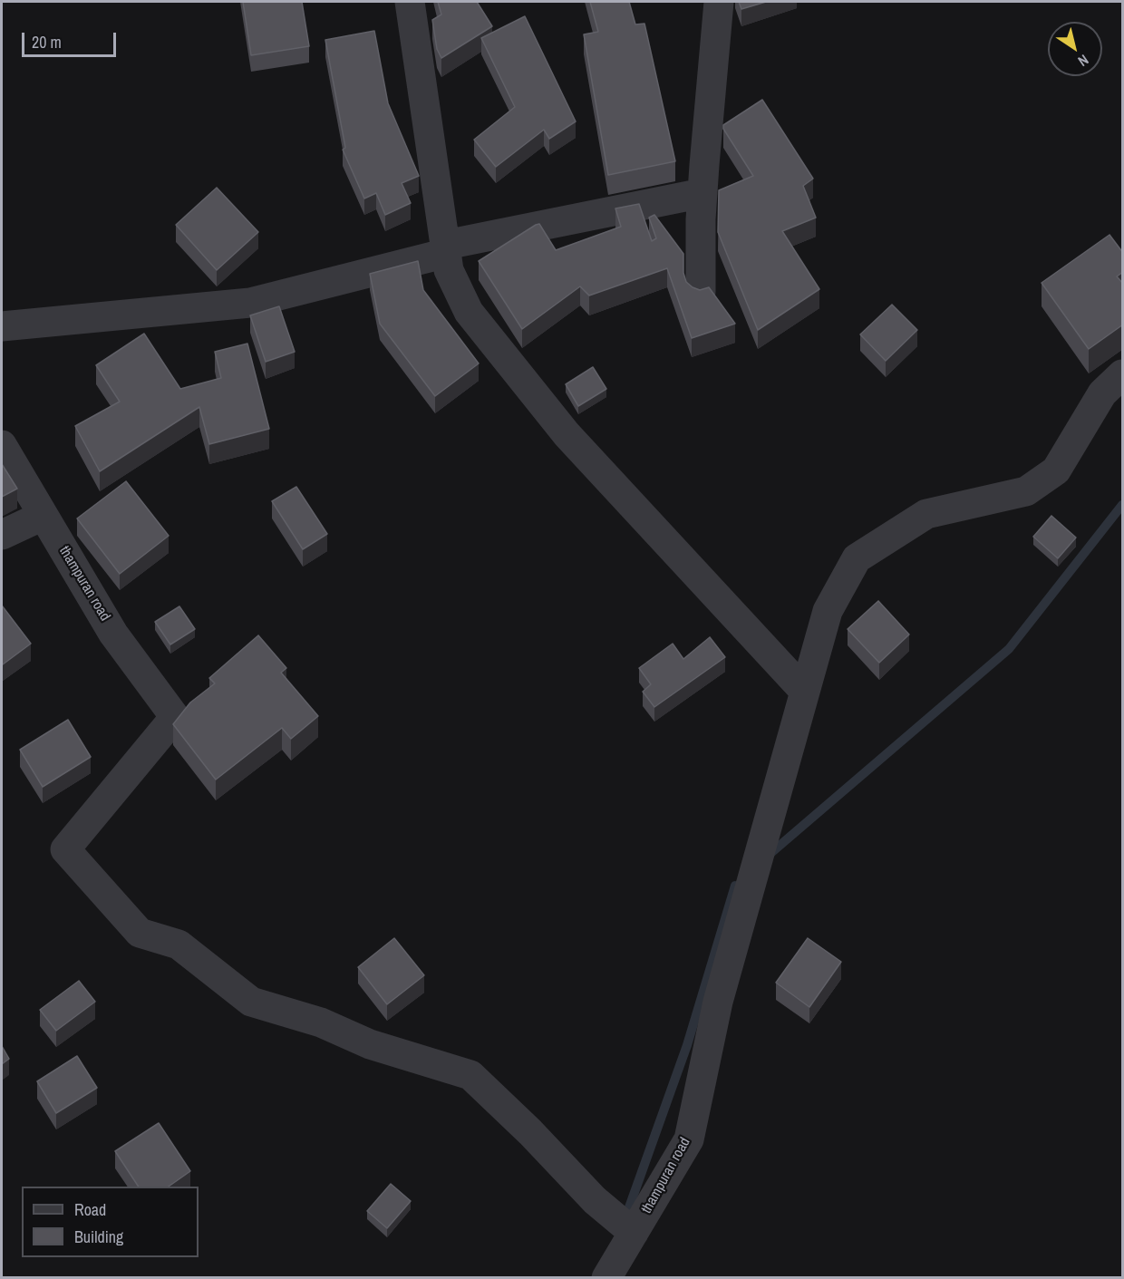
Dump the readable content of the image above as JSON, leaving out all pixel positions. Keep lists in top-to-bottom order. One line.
{"streets":{"street":["thampuran road"]},"legend":["Road","Building"],"scale_bar":"20 m","north":"bottom right"}
